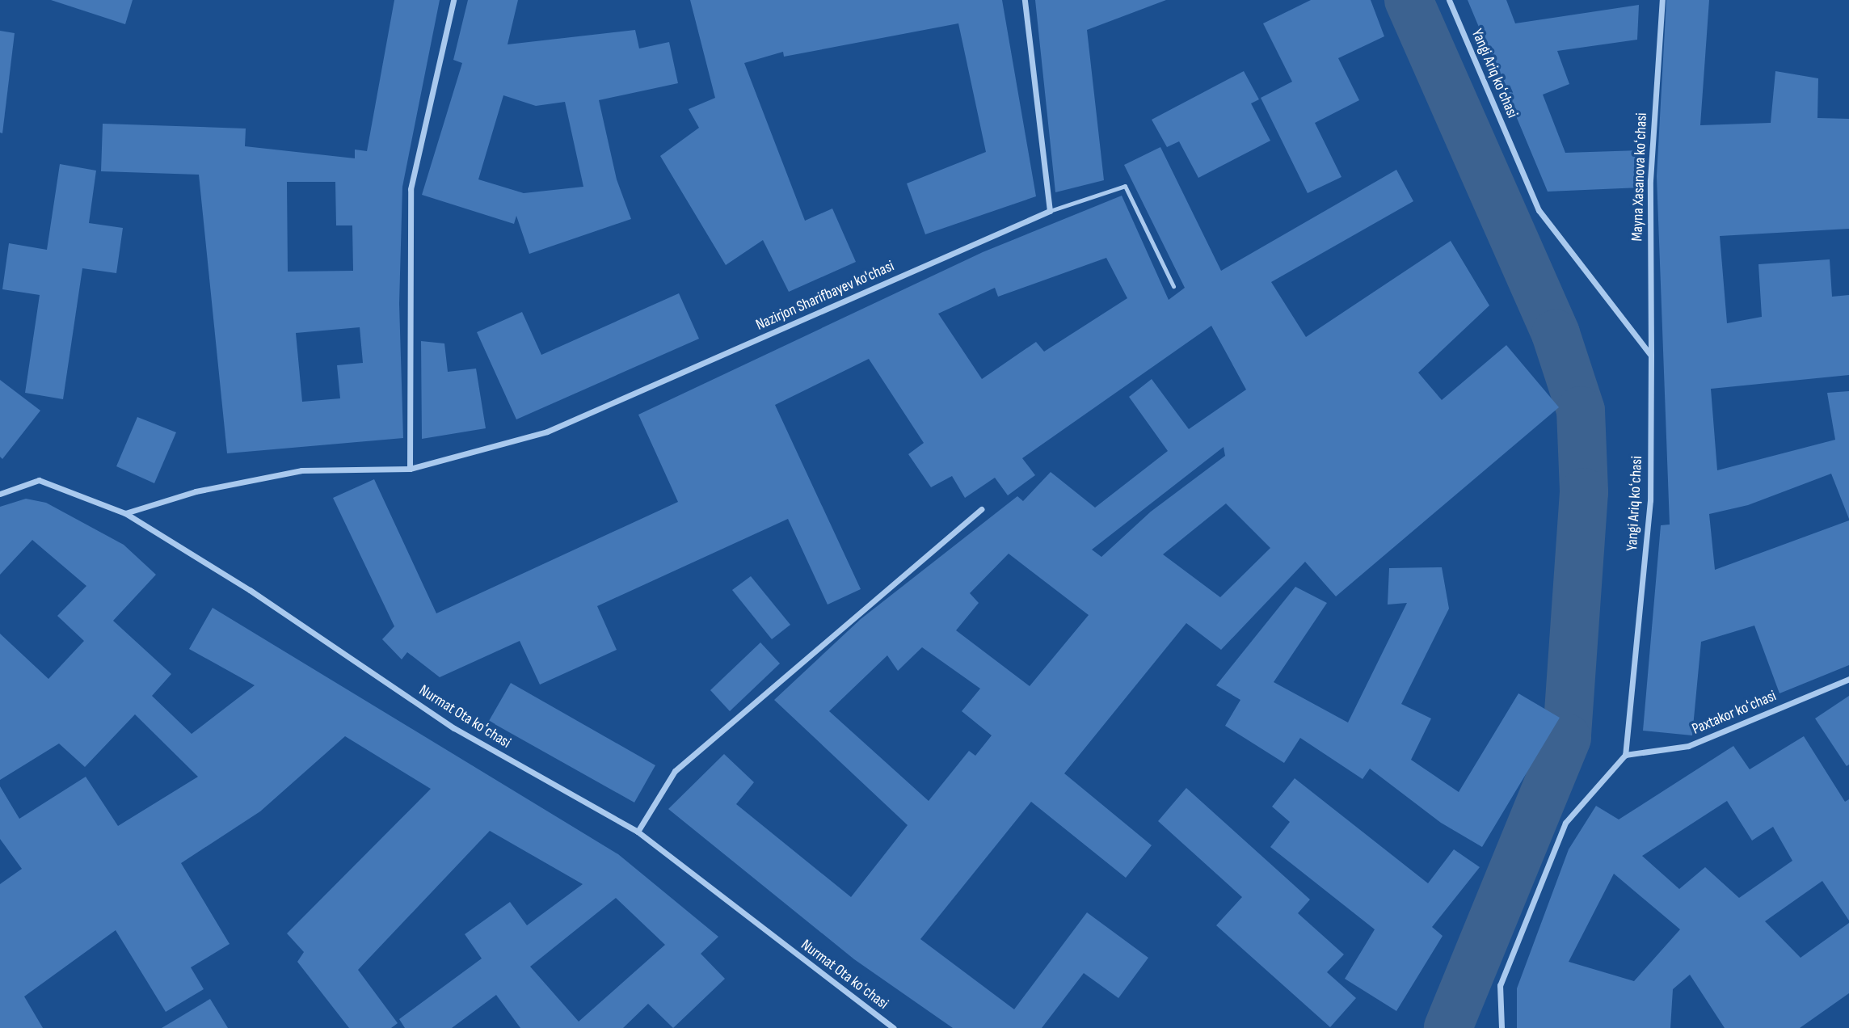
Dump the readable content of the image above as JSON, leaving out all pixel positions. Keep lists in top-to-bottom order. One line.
{"streets":{"street":["Yangi Ariq koʻchasi","Mayna Xasanova koʻchasi","Nazirjon Sharifbayev ko'chasi","Paxtakor koʻchasi","Nurmat Ota koʻchasi"]},"crossings":[["Yangi Ariq koʻchasi","Mayna Xasanova koʻchasi"],["Yangi Ariq koʻchasi","Paxtakor koʻchasi"],["Nazirjon Sharifbayev ko'chasi","Nurmat Ota koʻchasi"]]}
